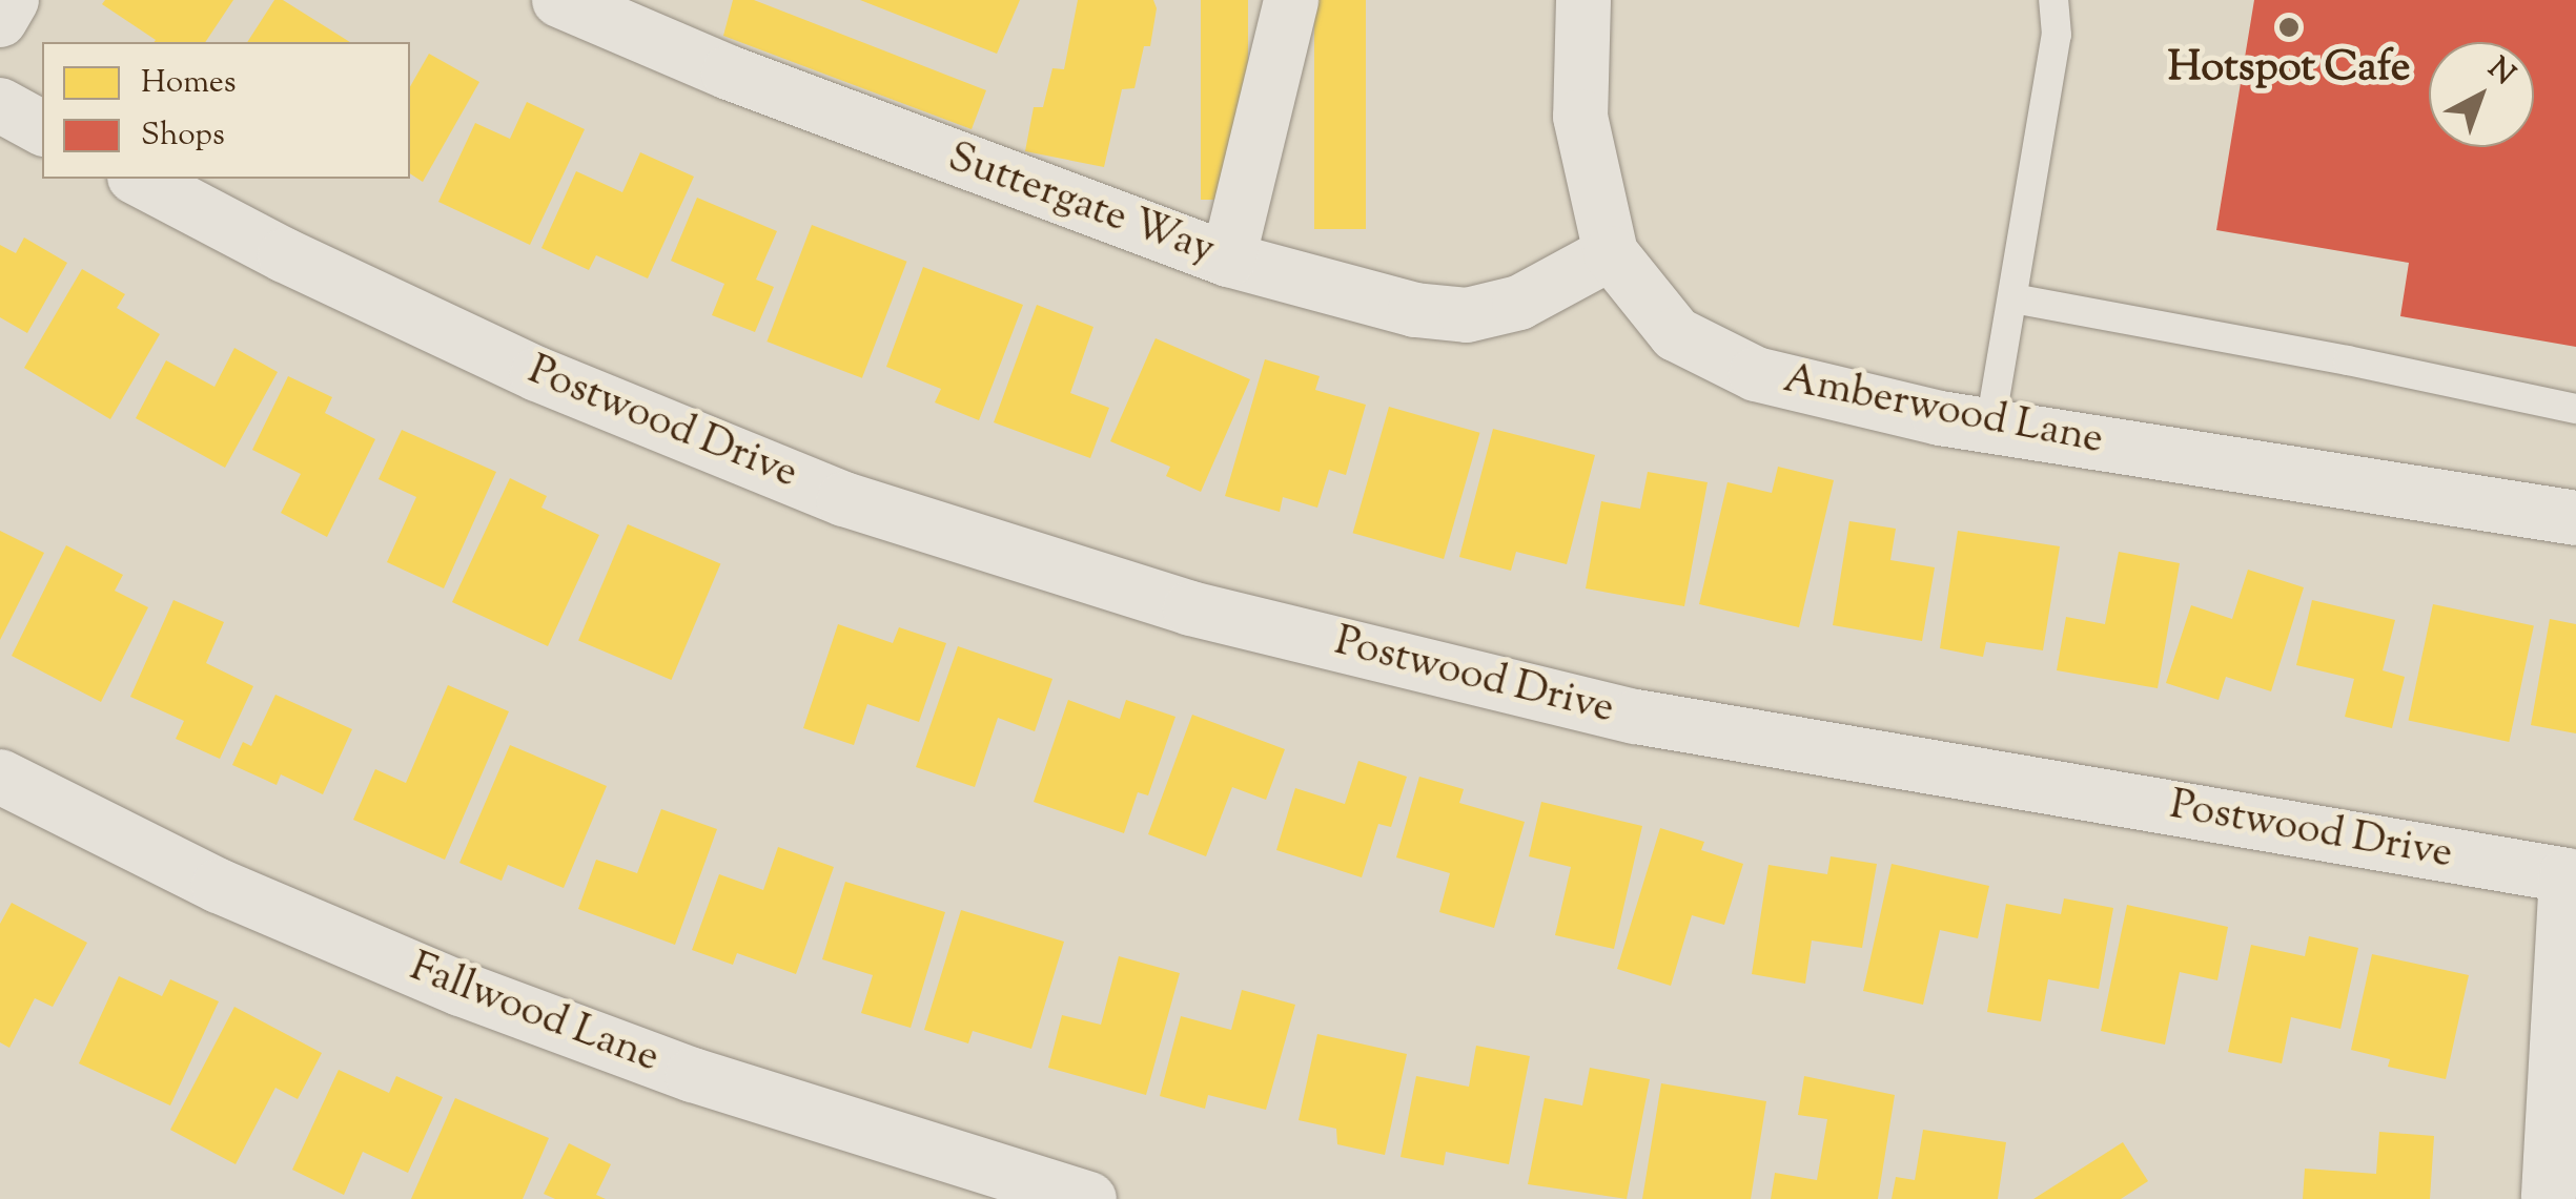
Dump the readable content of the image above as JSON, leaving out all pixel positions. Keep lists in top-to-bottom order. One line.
{"streets":{"street":["Suttergate Way","Amberwood Lane","Postwood Drive","Fallwood Lane"]},"crossings":[["Suttergate Way","Amberwood Lane"]],"places":["Hotspot Cafe"],"legend":["Homes","Shops"],"north":"top right"}
